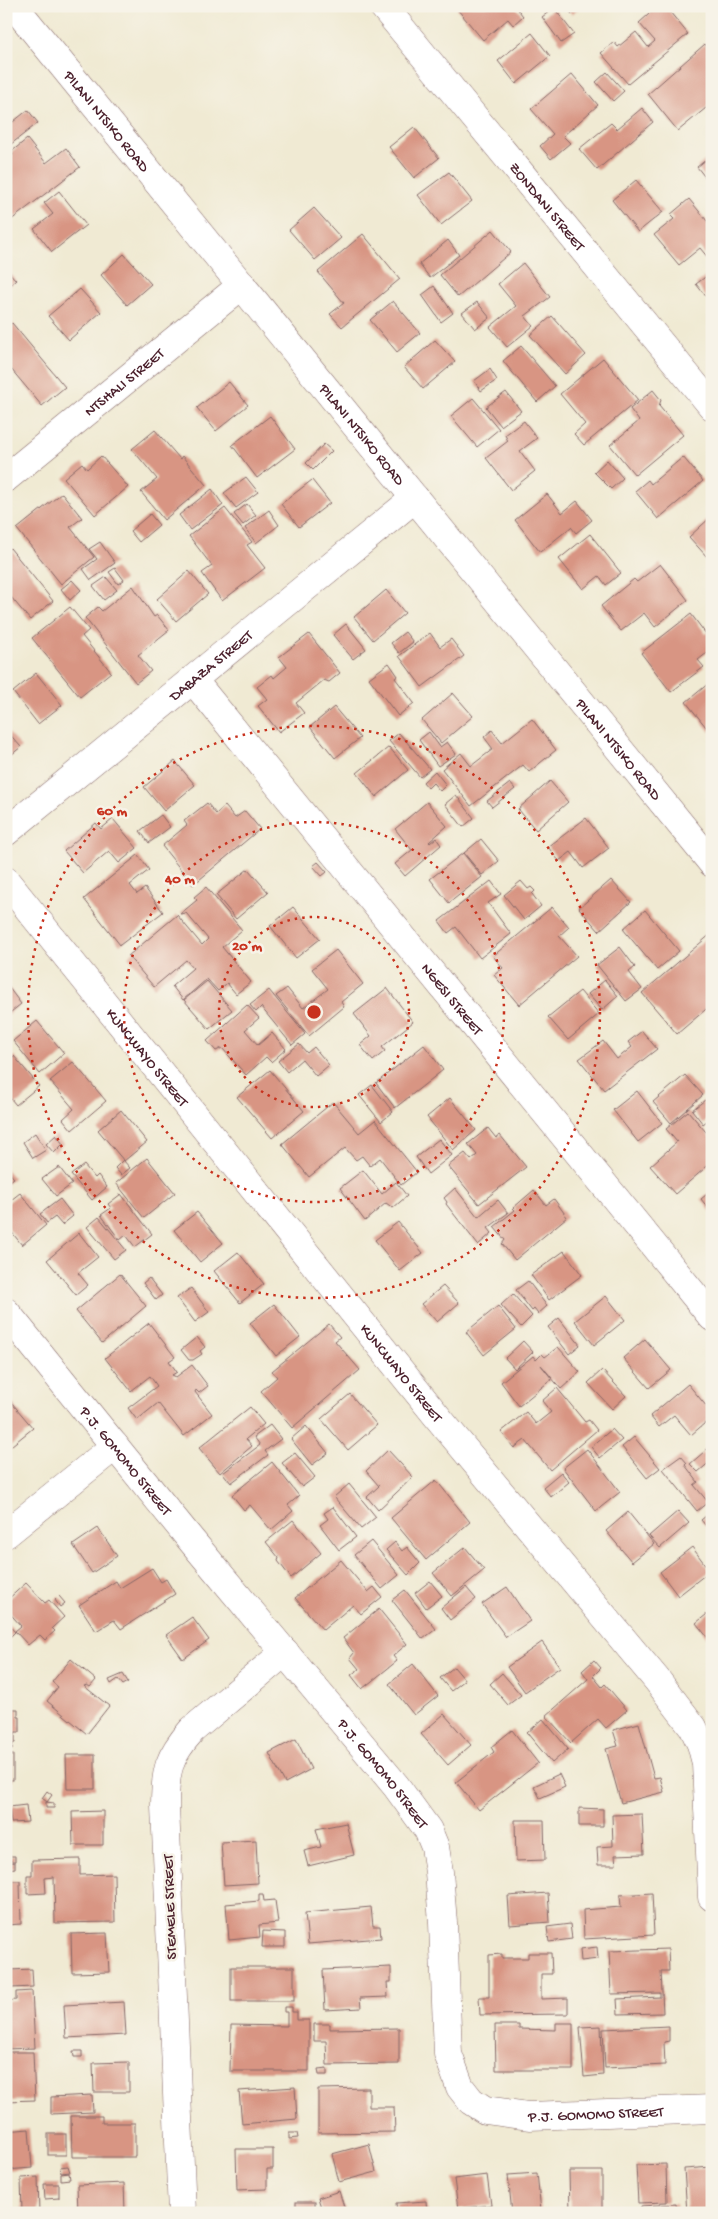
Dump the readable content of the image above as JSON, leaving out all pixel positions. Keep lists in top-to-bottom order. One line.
{"streets":{"street":["PILANI NTSIKO ROAD","ZONDANI STREET","NTSHALI STREET","DABAZA STREET","NGESI STREET","KUNCWAYO STREET","P.J. GOMOMO STREET","STEMELE STREET"]},"crossings":[["PILANI NTSIKO ROAD","NTSHALI STREET"],["PILANI NTSIKO ROAD","DABAZA STREET"],["DABAZA STREET","NGESI STREET"],["P.J. GOMOMO STREET","STEMELE STREET"]],"rings":["60 m","40 m","20 m"]}
